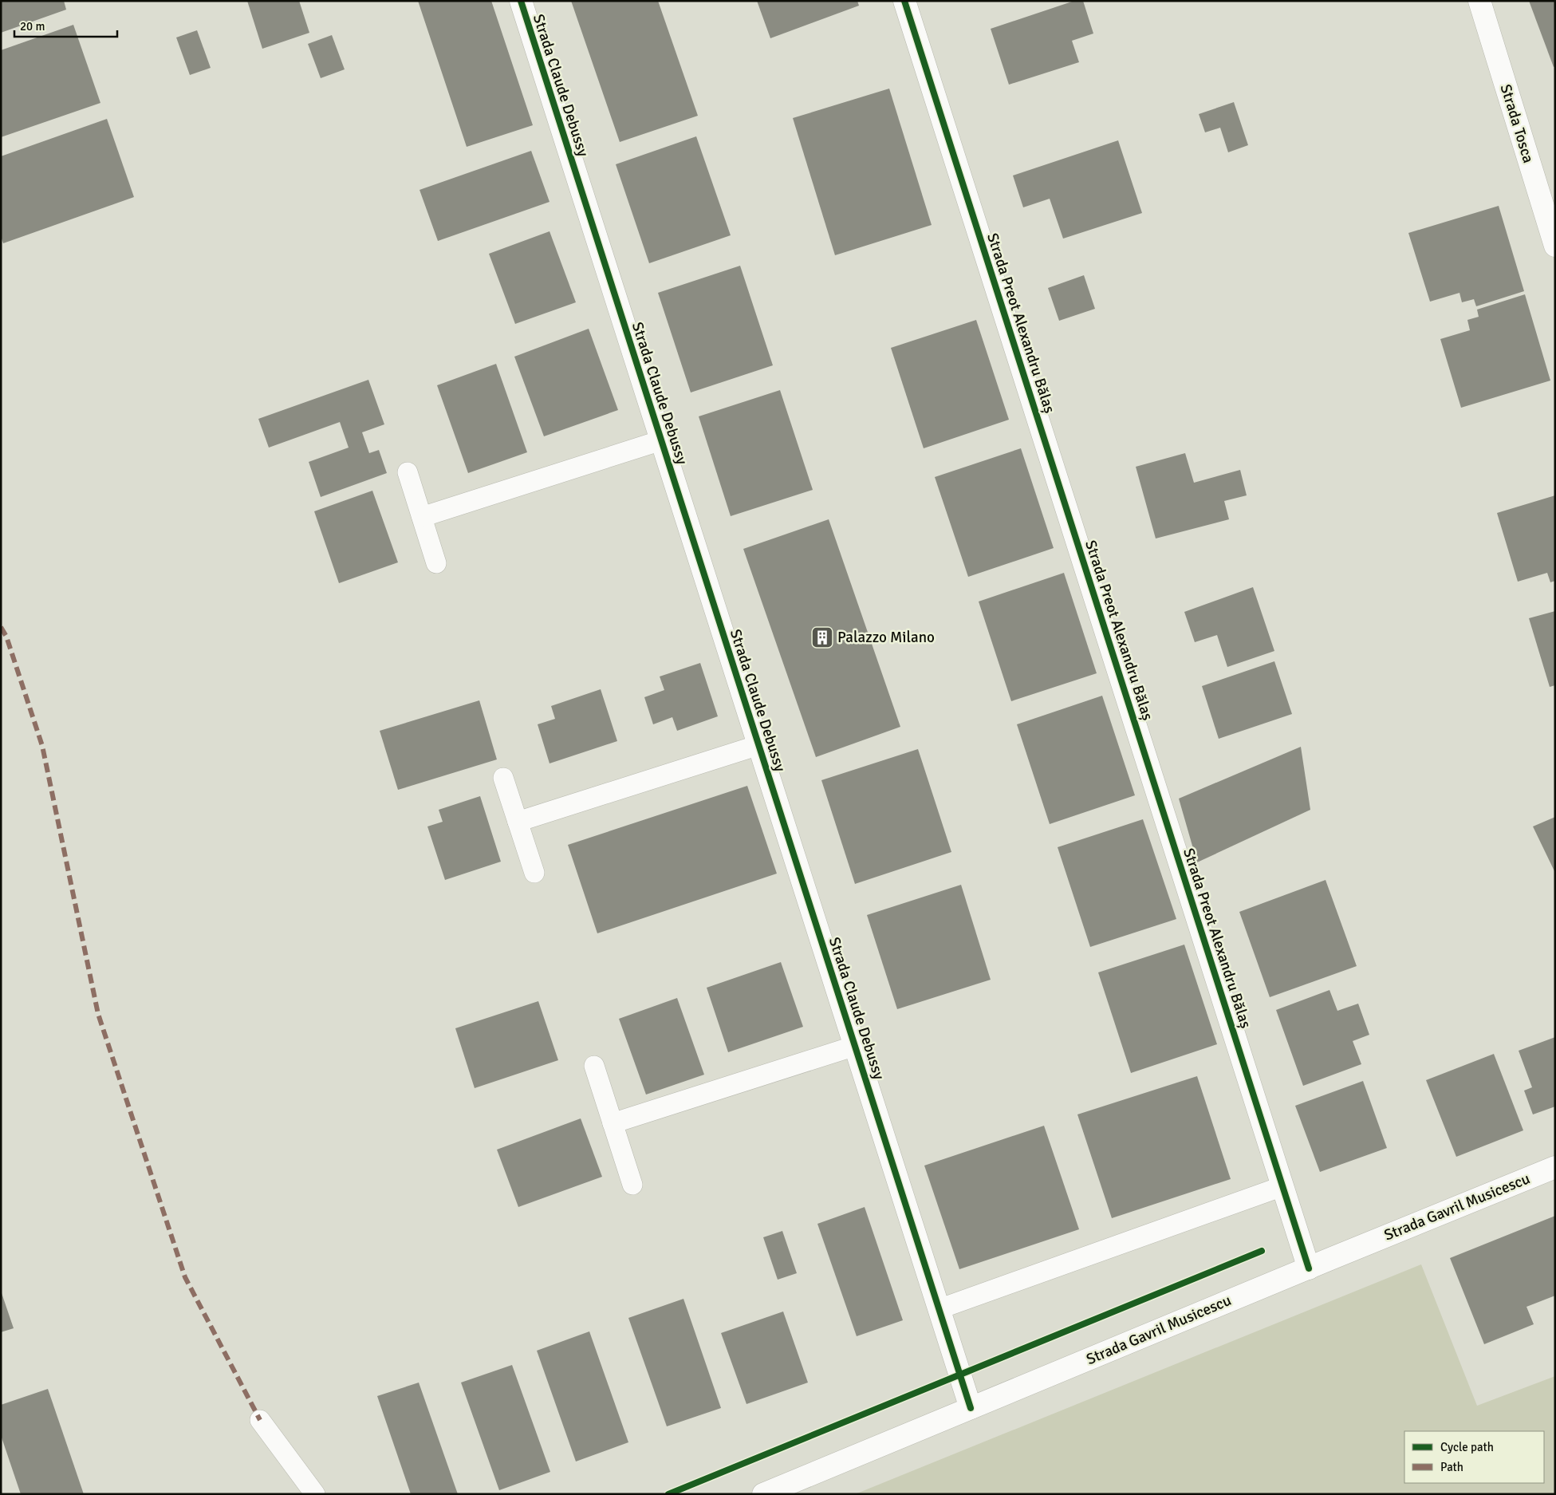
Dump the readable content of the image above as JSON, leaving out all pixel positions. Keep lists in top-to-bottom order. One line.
{"streets":{"street":["Strada Claude Debussy","Strada Tosca","Strada Preot Alexandru Bălaș","Strada Gavril Musicescu"]},"crossings":[["Strada Claude Debussy","Strada Gavril Musicescu"],["Strada Preot Alexandru Bălaș","Strada Gavril Musicescu"]],"places":{"building":["Palazzo Milano"]},"legend":["Cycle path","Path"],"scale_bar":"20 m"}
